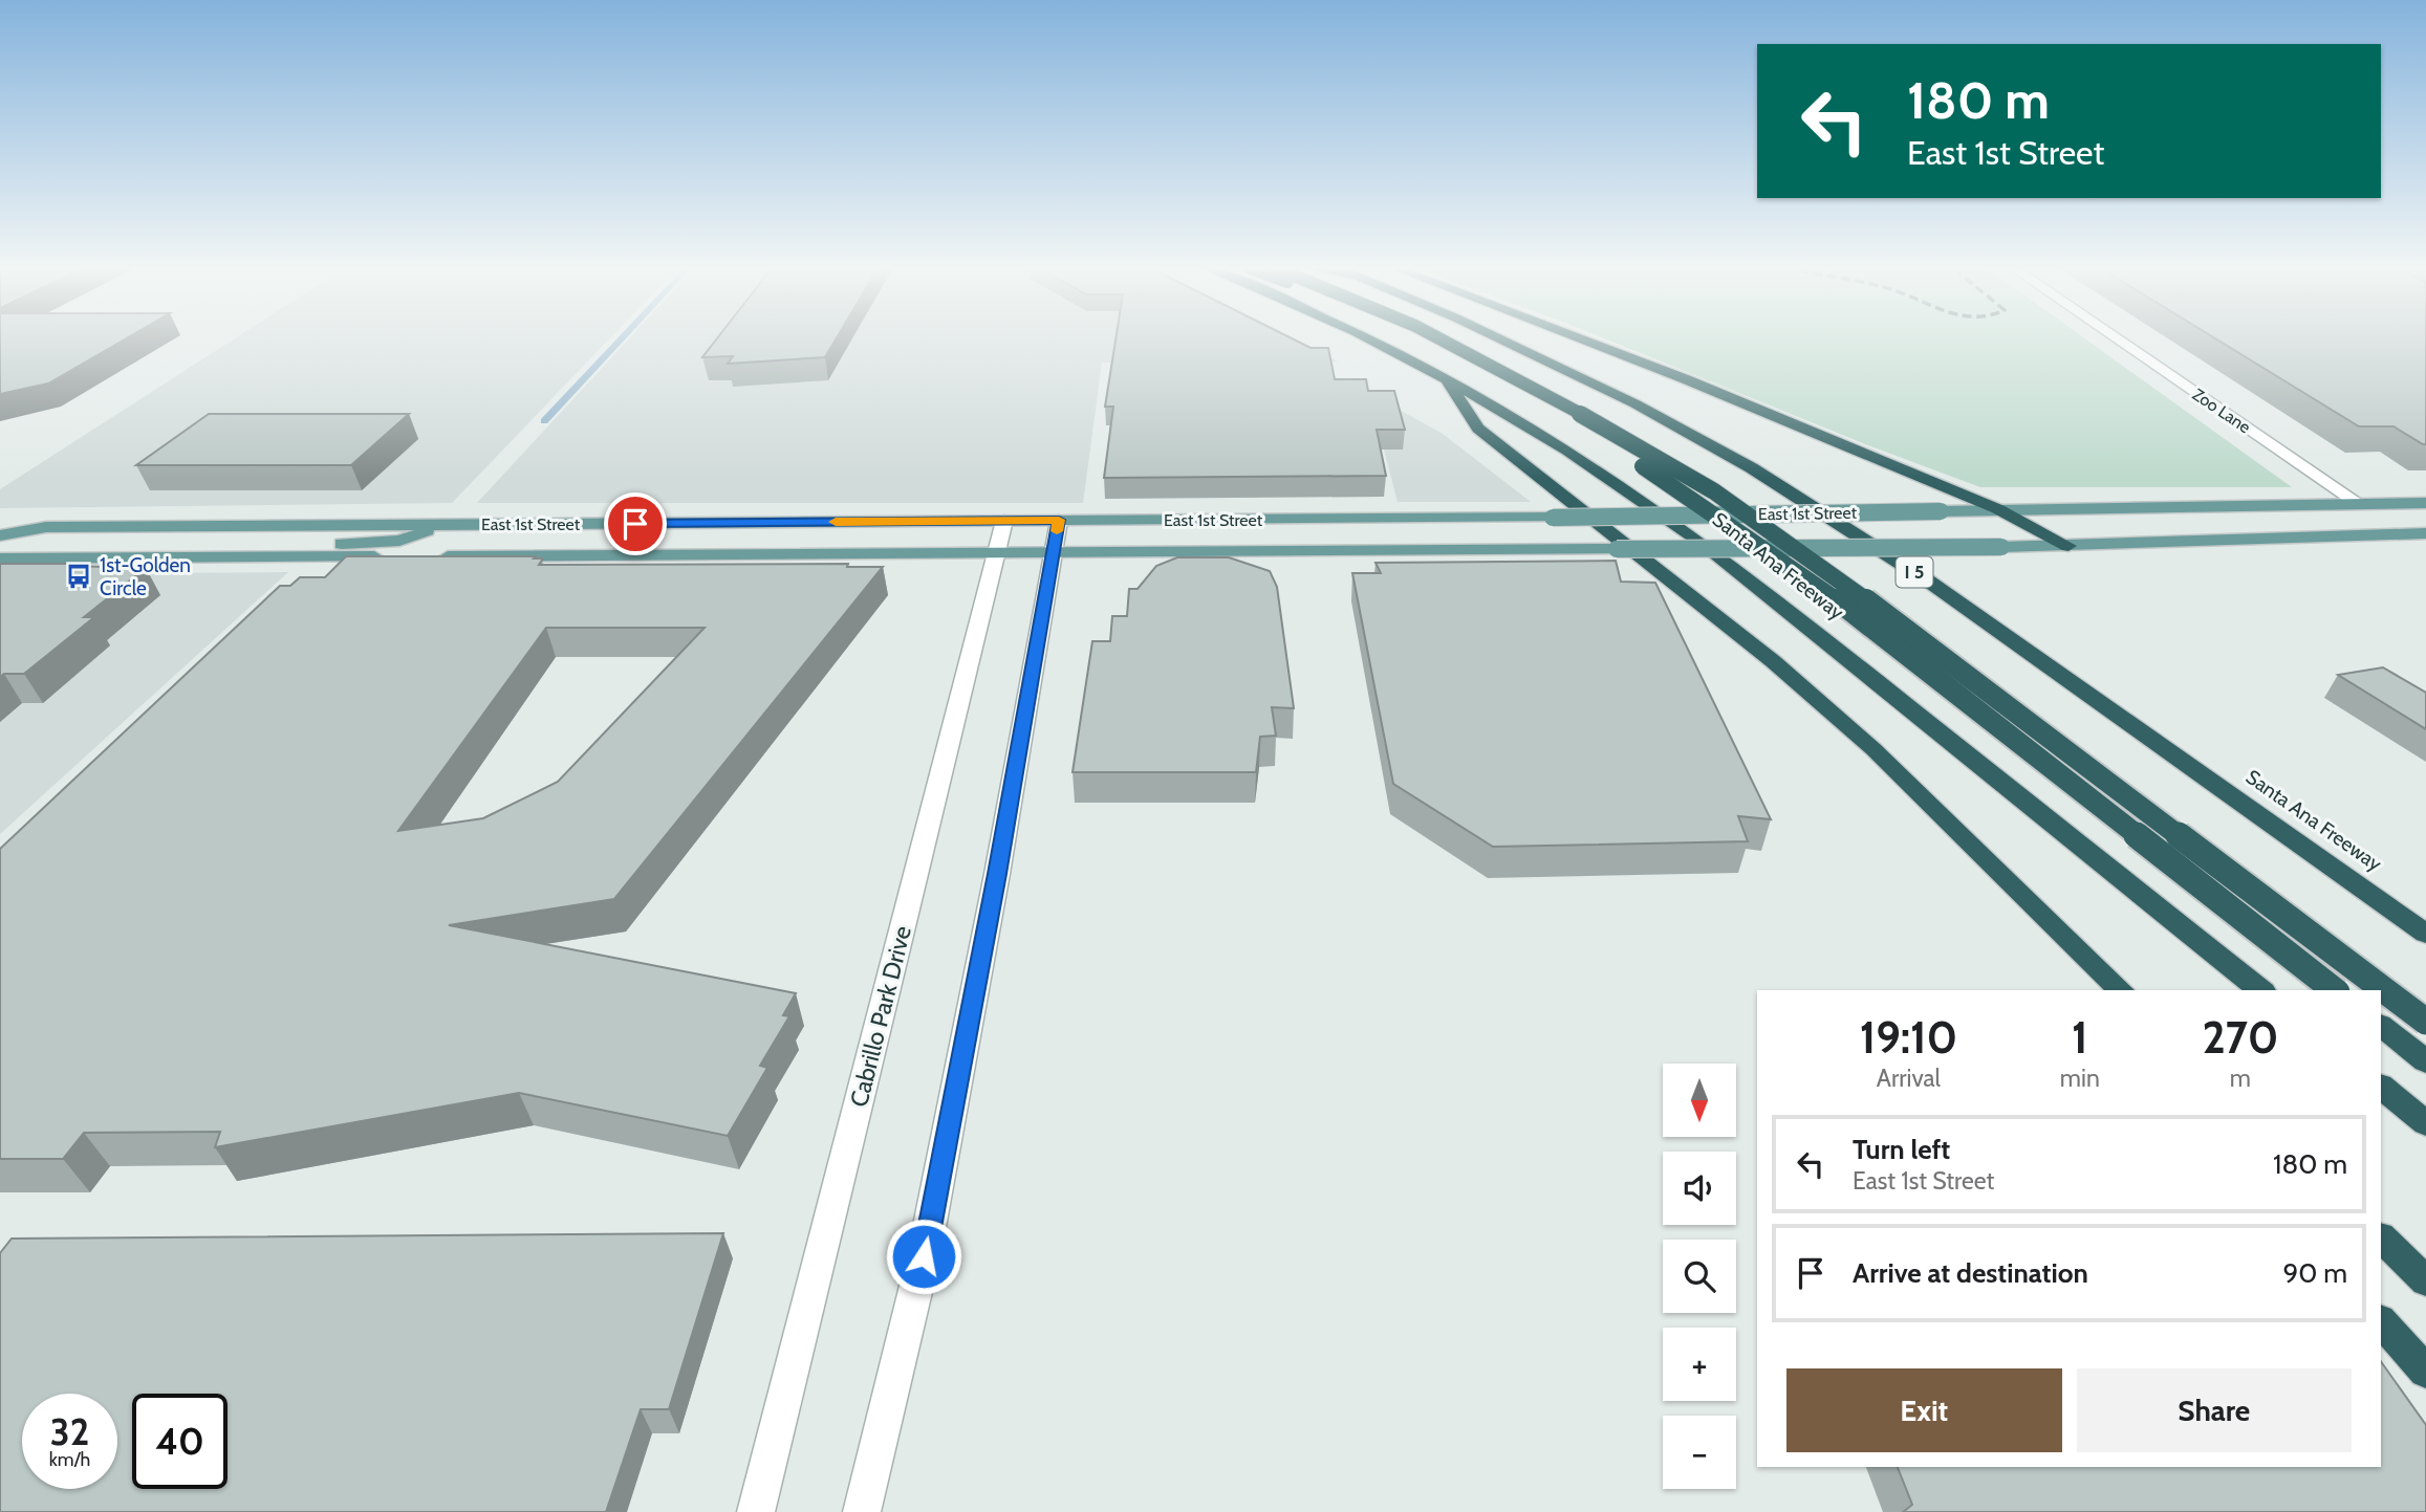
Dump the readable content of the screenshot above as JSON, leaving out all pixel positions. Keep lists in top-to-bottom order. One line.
{"streets":{"highway":["Santa Ana Freeway","I 5"],"main road":["East 1st Street"],"street":["Zoo Lane","Cabrillo Park Drive"]},"crossings":[["Zoo Lane","East 1st Street"],["East 1st Street","Cabrillo Park Drive"]],"places":{"bus stop":["1st-Golden Circle"]},"north":"bottom","page":{"turn":["180 m","East 1st Street"],"eta":["19:10","Arrival","1","min","270","m"],"map_buttons":["+","−"],"list":[{"name":"Turn left","note":"East 1st Street","value":"180 m"},{"name":"Arrive at destination","value":"90 m"}],"buttons":["Exit","Share"],"speed":"32 km/h","limit":"40"}}
